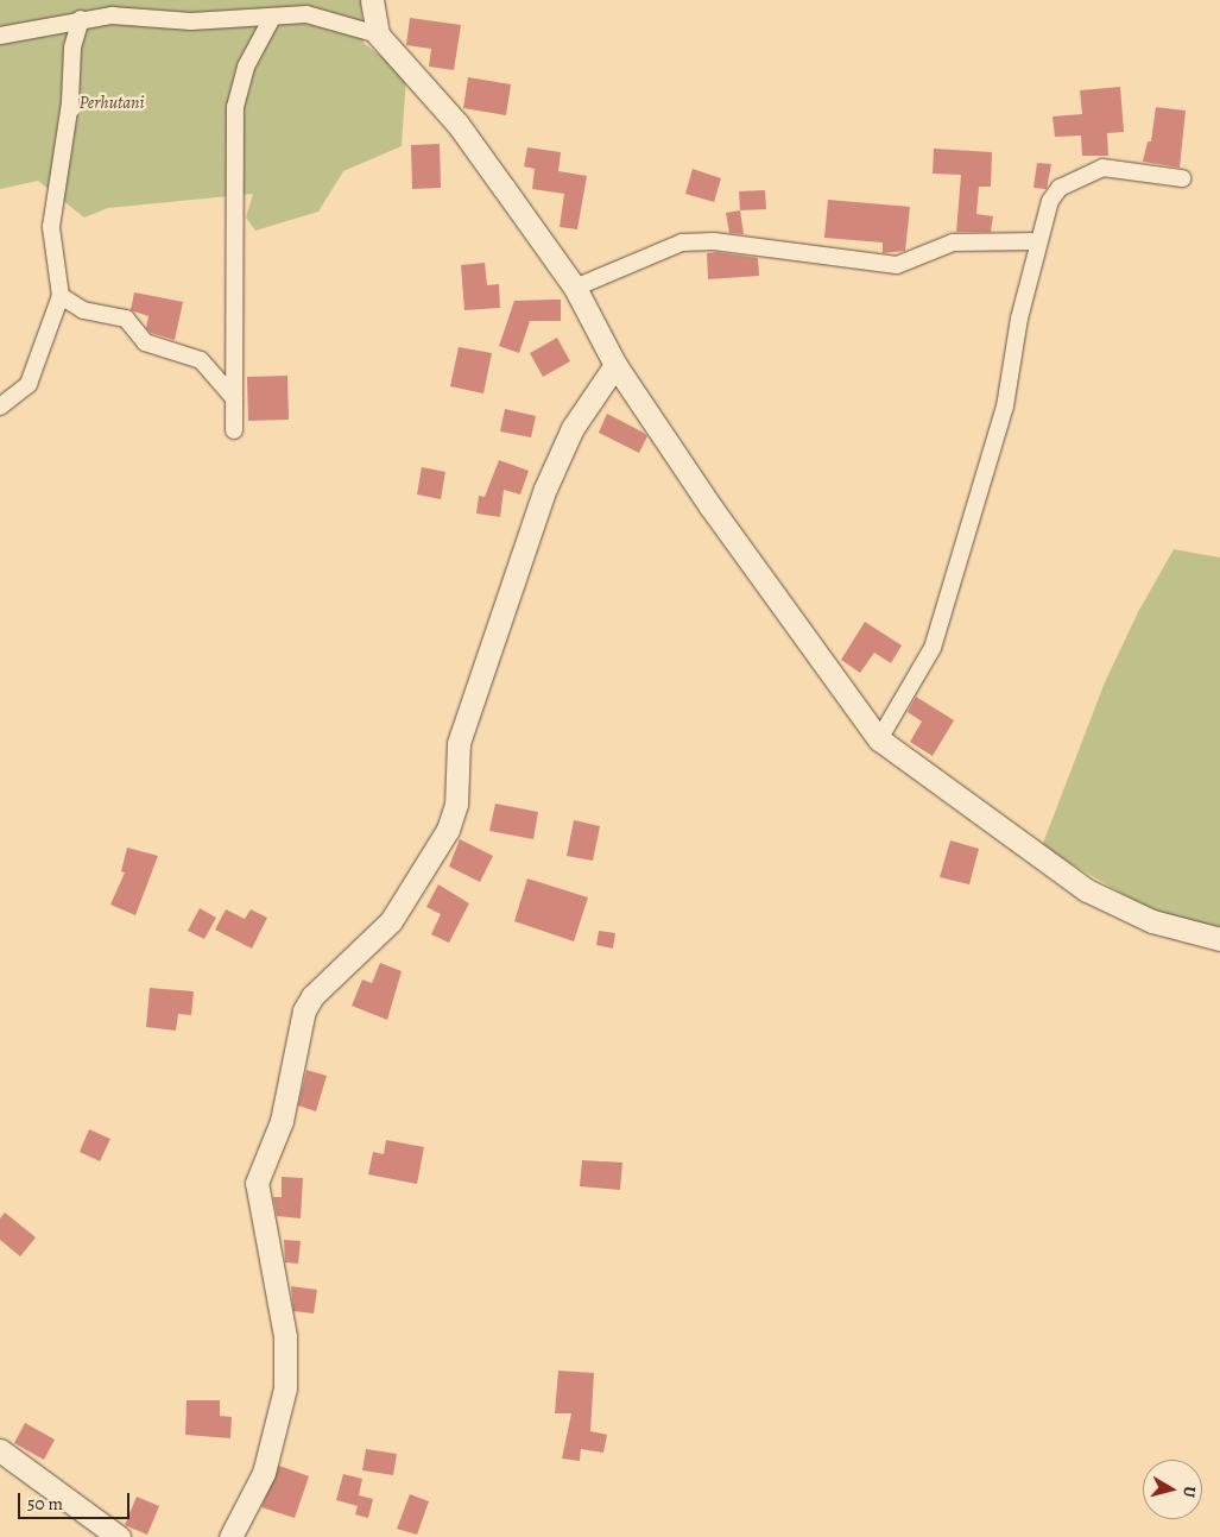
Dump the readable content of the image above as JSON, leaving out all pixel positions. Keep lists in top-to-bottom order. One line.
{"parks":["Perhutani"],"scale_bar":"50 m","north":"right"}
